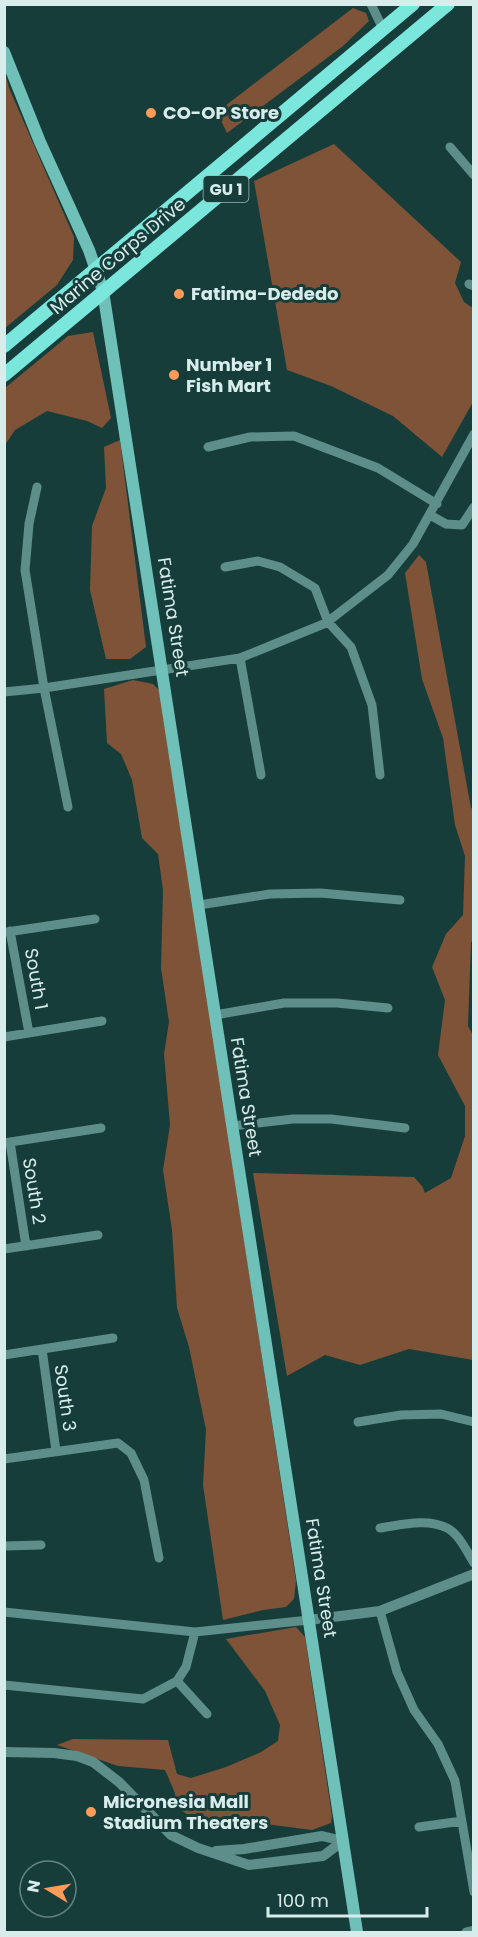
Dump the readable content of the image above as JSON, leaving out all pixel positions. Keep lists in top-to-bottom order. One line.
{"streets":{"main road":["GU 1","Marine Corps Drive","Fatima Street"],"street":["South 1","South 2","South 3"]},"crossings":[["GU 1","Fatima Street"],["Marine Corps Drive","Fatima Street"]],"places":["CO-OP Store","Fatima-Dededo","Number 1 Fish Mart","Micronesia Mall Stadium Theaters"],"scale_bar":"100 m","north":"left"}
